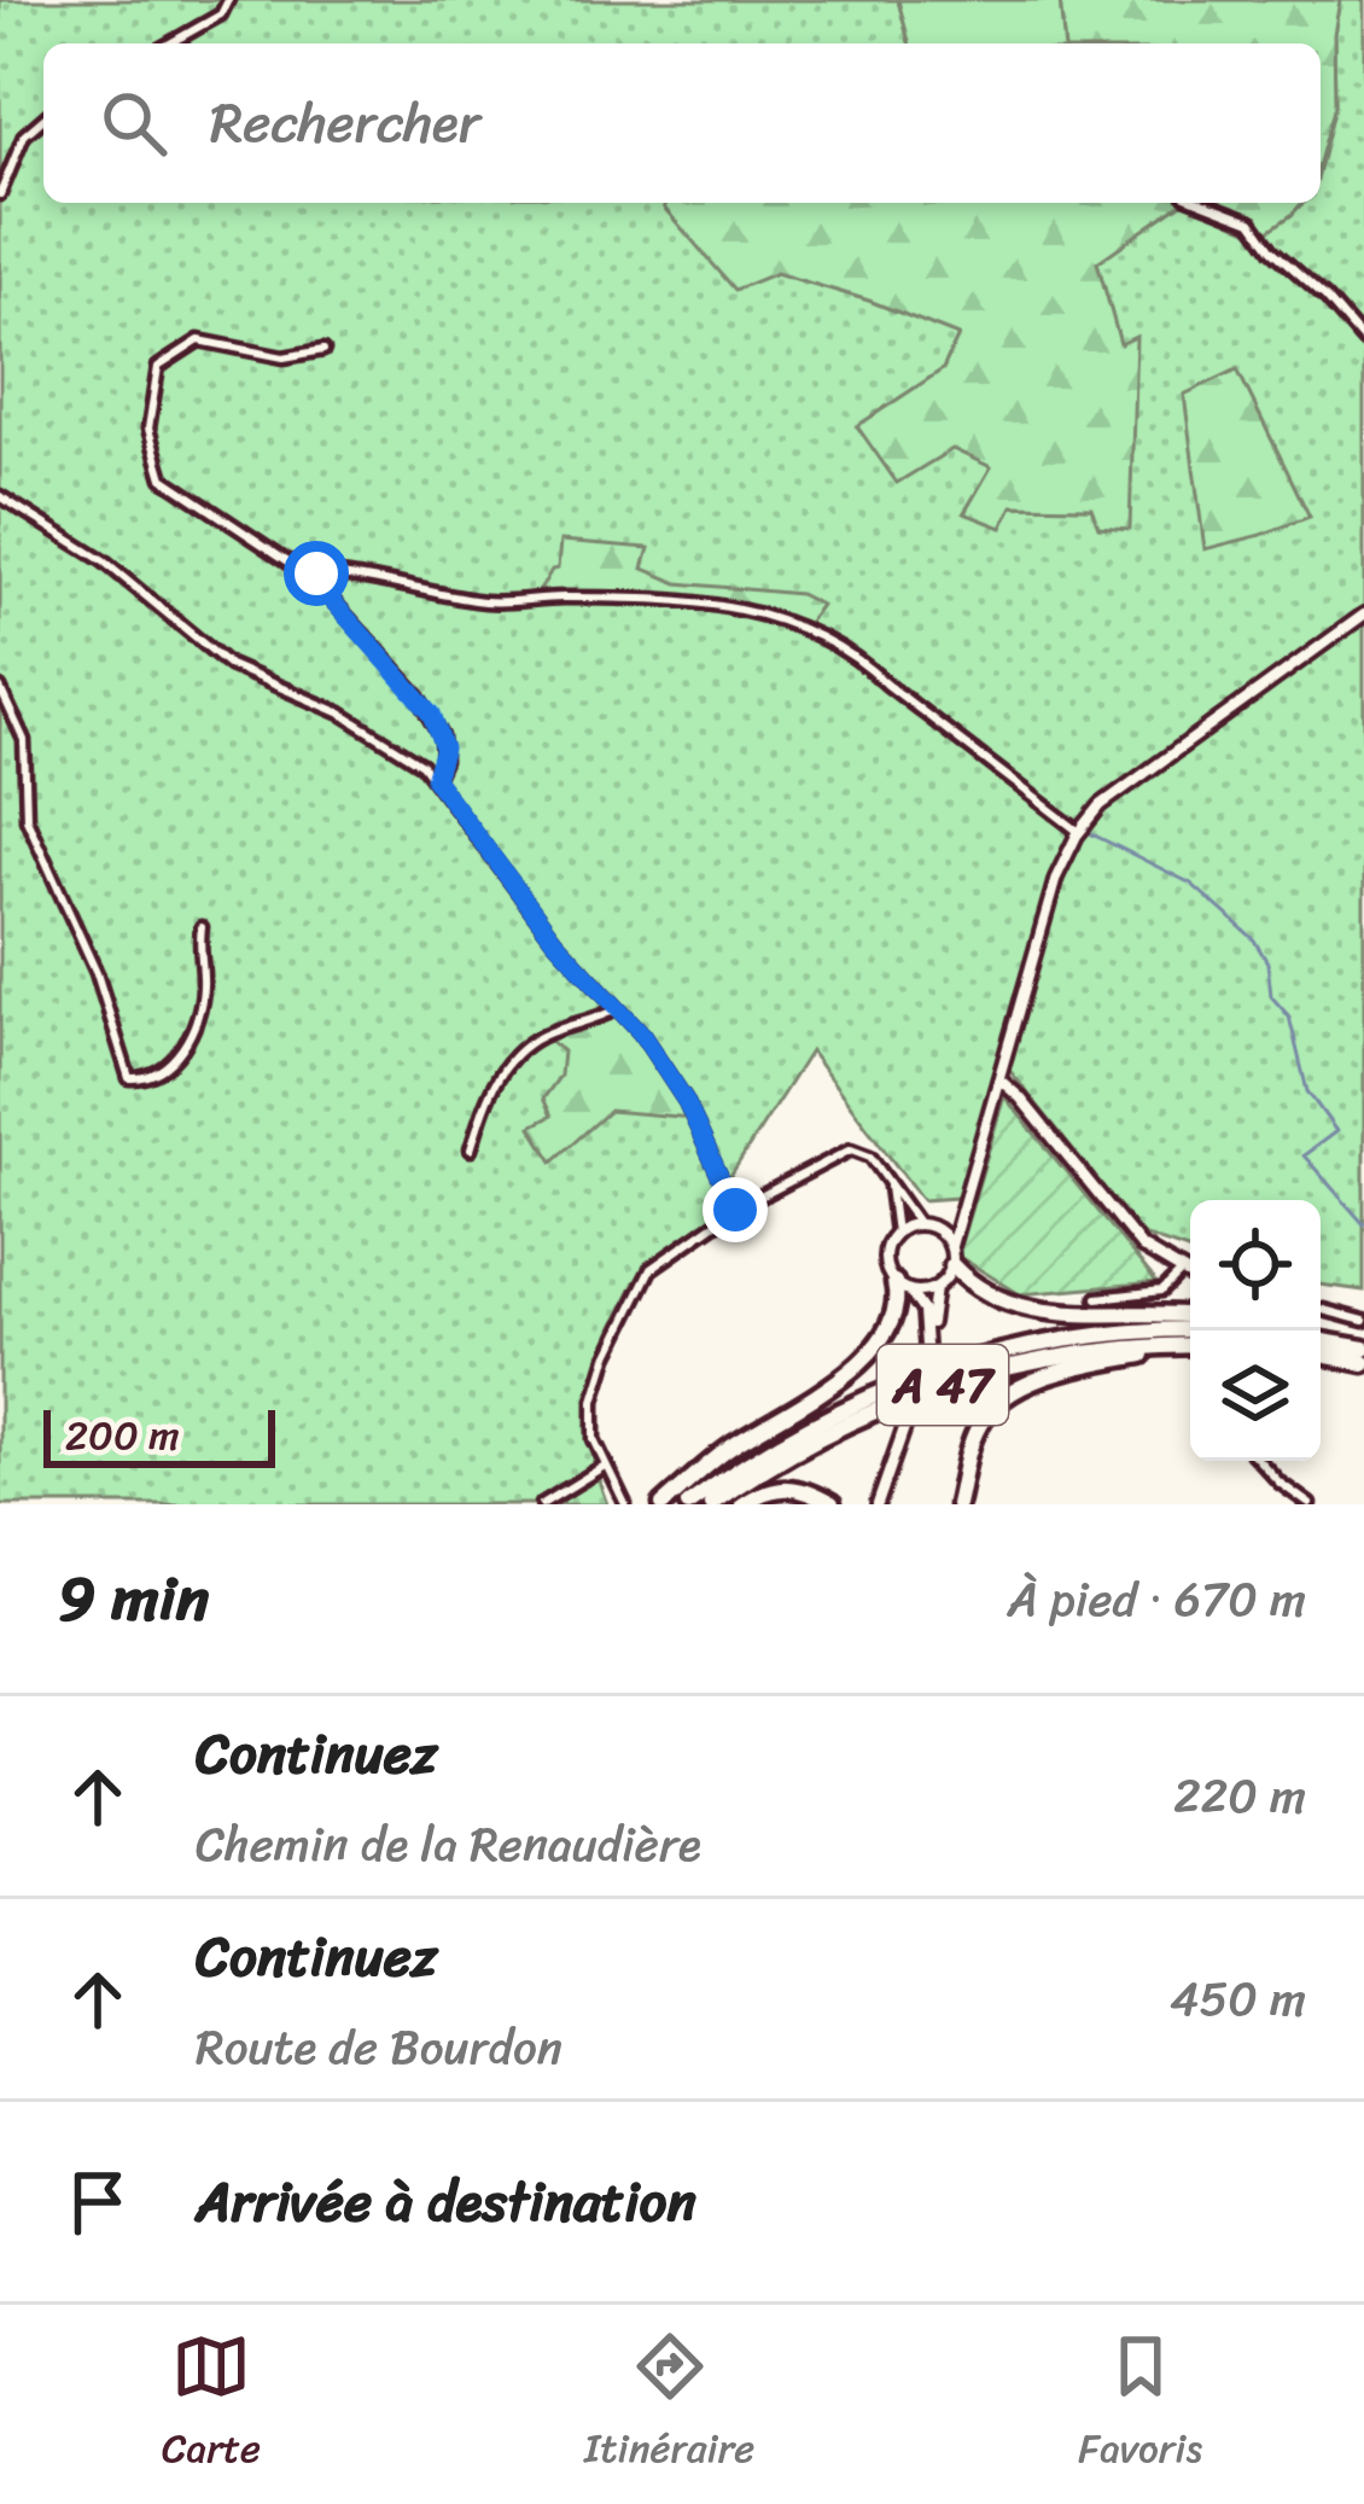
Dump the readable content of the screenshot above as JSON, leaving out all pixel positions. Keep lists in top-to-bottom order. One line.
{"streets":{"highway":["A 47"]},"scale_bar":"200 m","page":{"search":"Rechercher","scale":"200 m","heading":["9 min","À pied · 670 m"],"list":[["Continuez","Chemin de la Renaudière","220 m"],["Continuez","Route de Bourdon","450 m"],"Arrivée à destination"],"nav":["Carte","Itinéraire","Favoris"]}}
